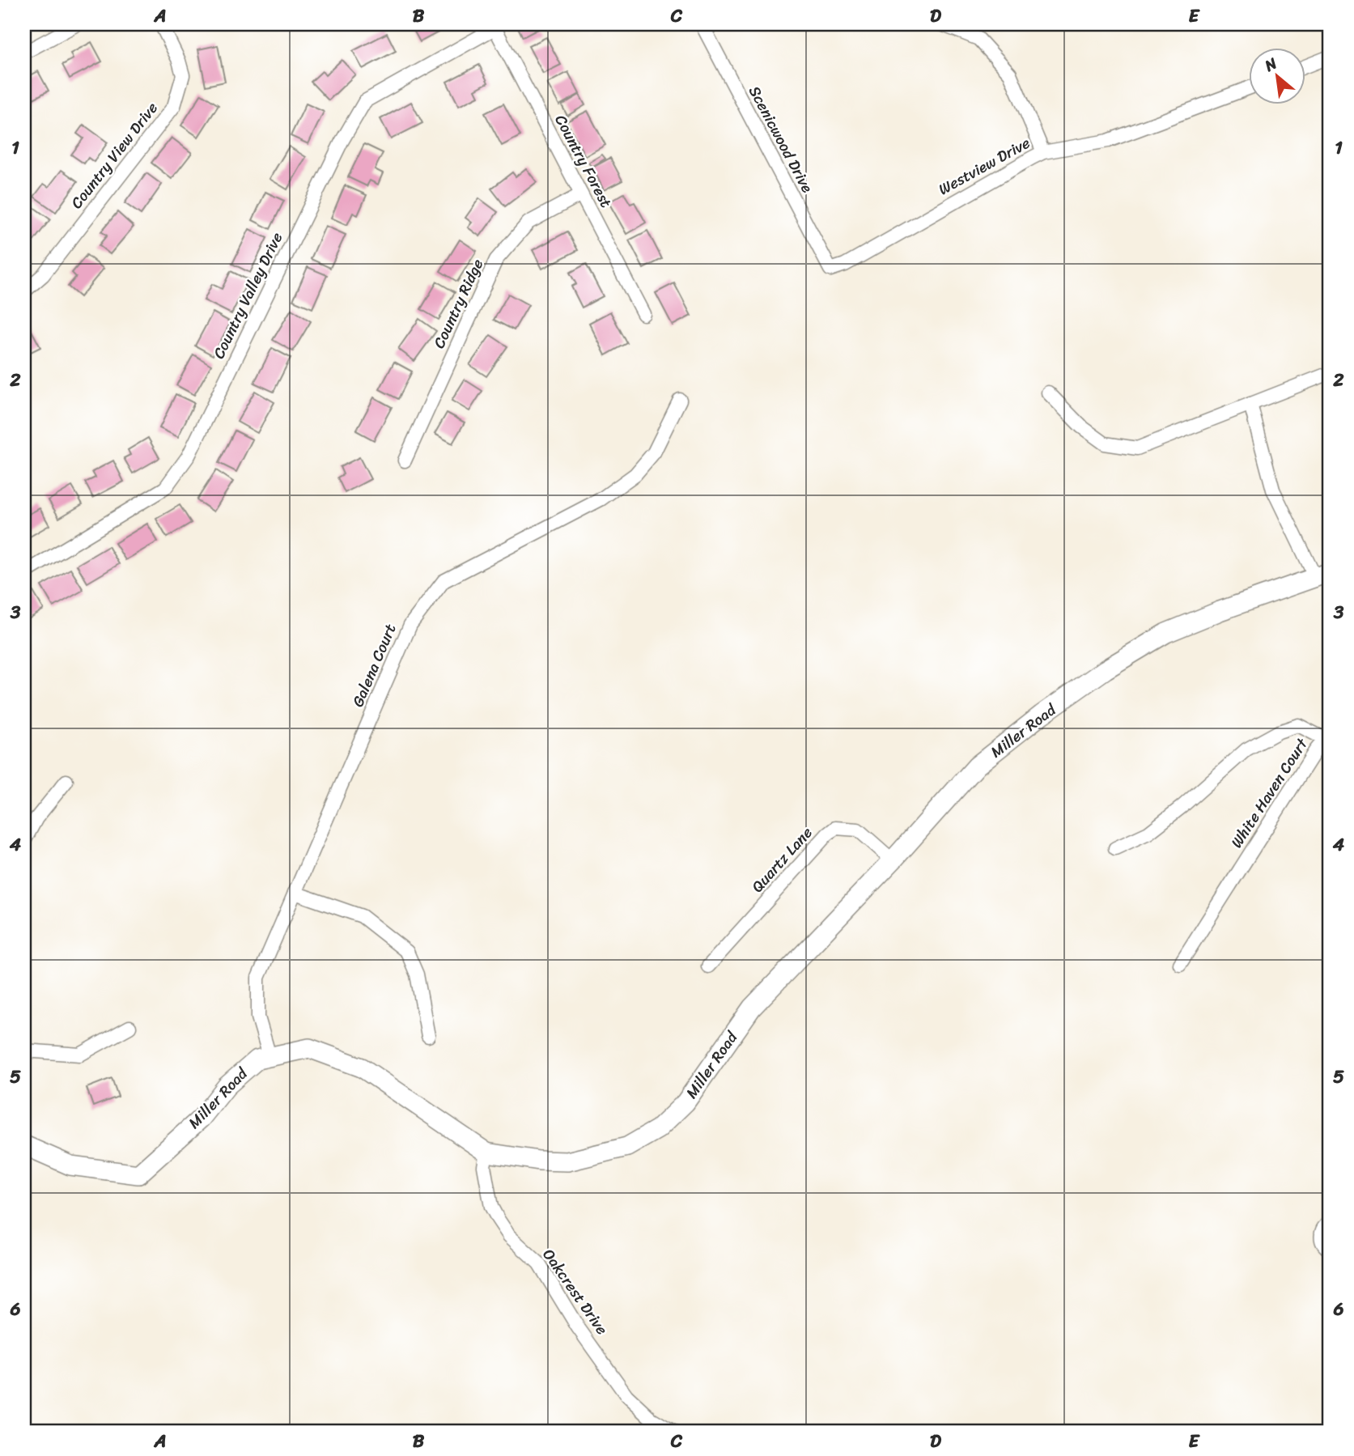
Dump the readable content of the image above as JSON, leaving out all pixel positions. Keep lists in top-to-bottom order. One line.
{"streets":{"street":["Scenicwood Drive","Country View Drive","Country Forest","Westview Drive","Country Valley Drive","Country Ridge","Galena Court","Miller Road","White Haven Court","Quartz Lane","Oakcrest Drive"]},"crossings":[["Scenicwood Drive","Westview Drive"],["Country Forest","Country Valley Drive"],["Country Forest","Country Ridge"],["Galena Court","Miller Road"],["Miller Road","Quartz Lane"],["Miller Road","Oakcrest Drive"]],"north":"top left","grid":{"columns":["A","B","C","D","E"],"rows":["1","2","3","4","5","6"]}}
